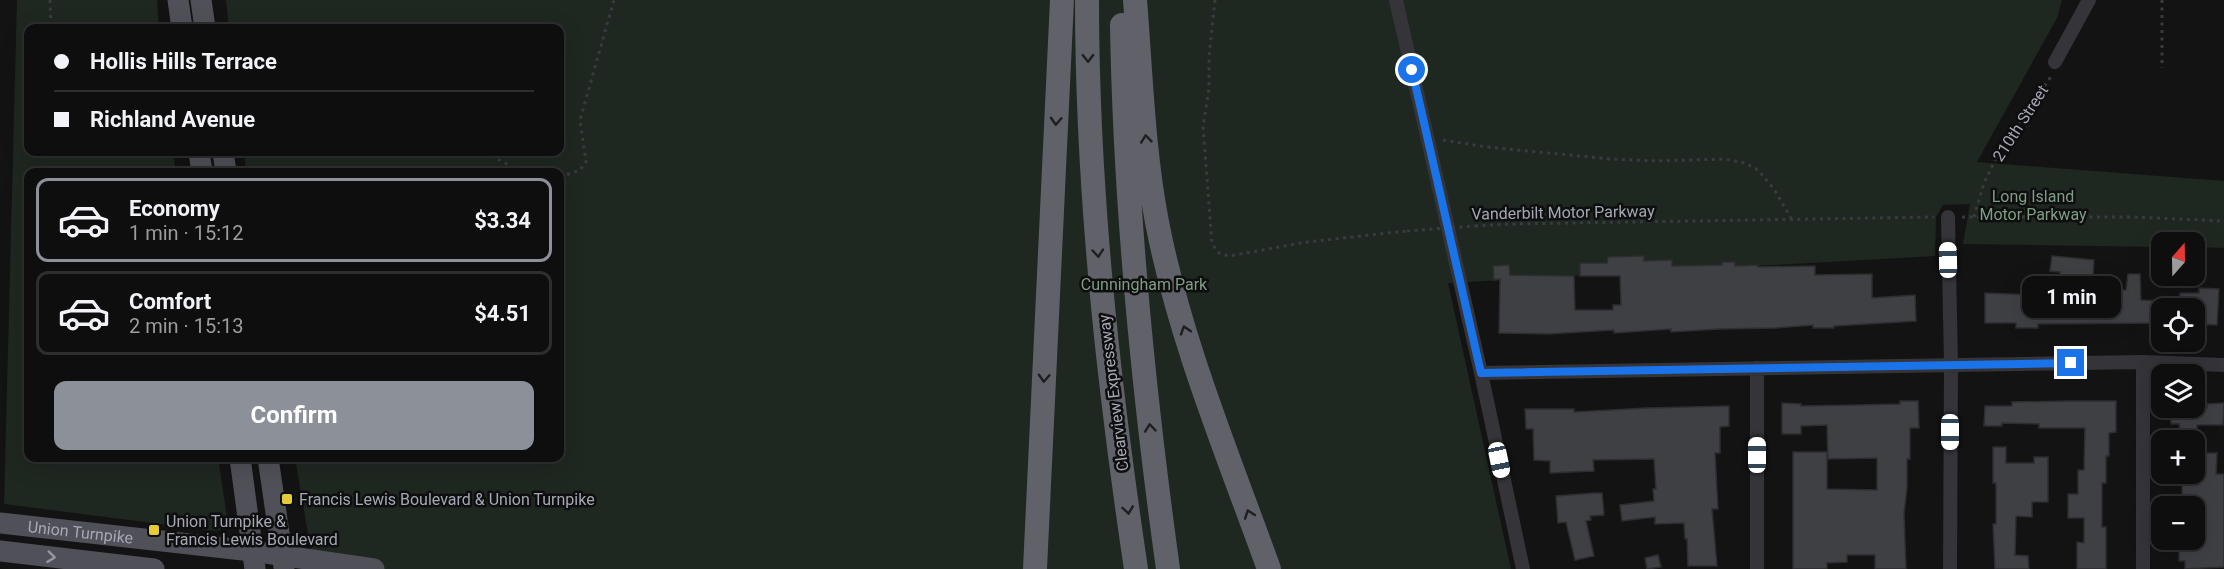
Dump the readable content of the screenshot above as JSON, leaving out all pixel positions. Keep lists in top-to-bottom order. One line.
{"streets":{"highway":["Clearview Expressway"],"main road":["Union Turnpike"],"path":["210th Street","Vanderbilt Motor Parkway"]},"crossings":[["210th Street","Vanderbilt Motor Parkway"]],"parks":["Long Island Motor Parkway","Cunningham Park"],"places":{"transit":["Francis Lewis Boulevard & Union Turnpike","Union Turnpike & Francis Lewis Boulevard"]},"north":"top","page":{"banner":["Hollis Hills Terrace","Richland Avenue"],"list":[{"name":"Economy","note":"1 min · 15:12","value":"$3.34"},{"name":"Comfort","note":"2 min · 15:13","value":"$4.51"}],"map_buttons":["+","−"],"bubble":"1 min","buttons":"Confirm"}}
